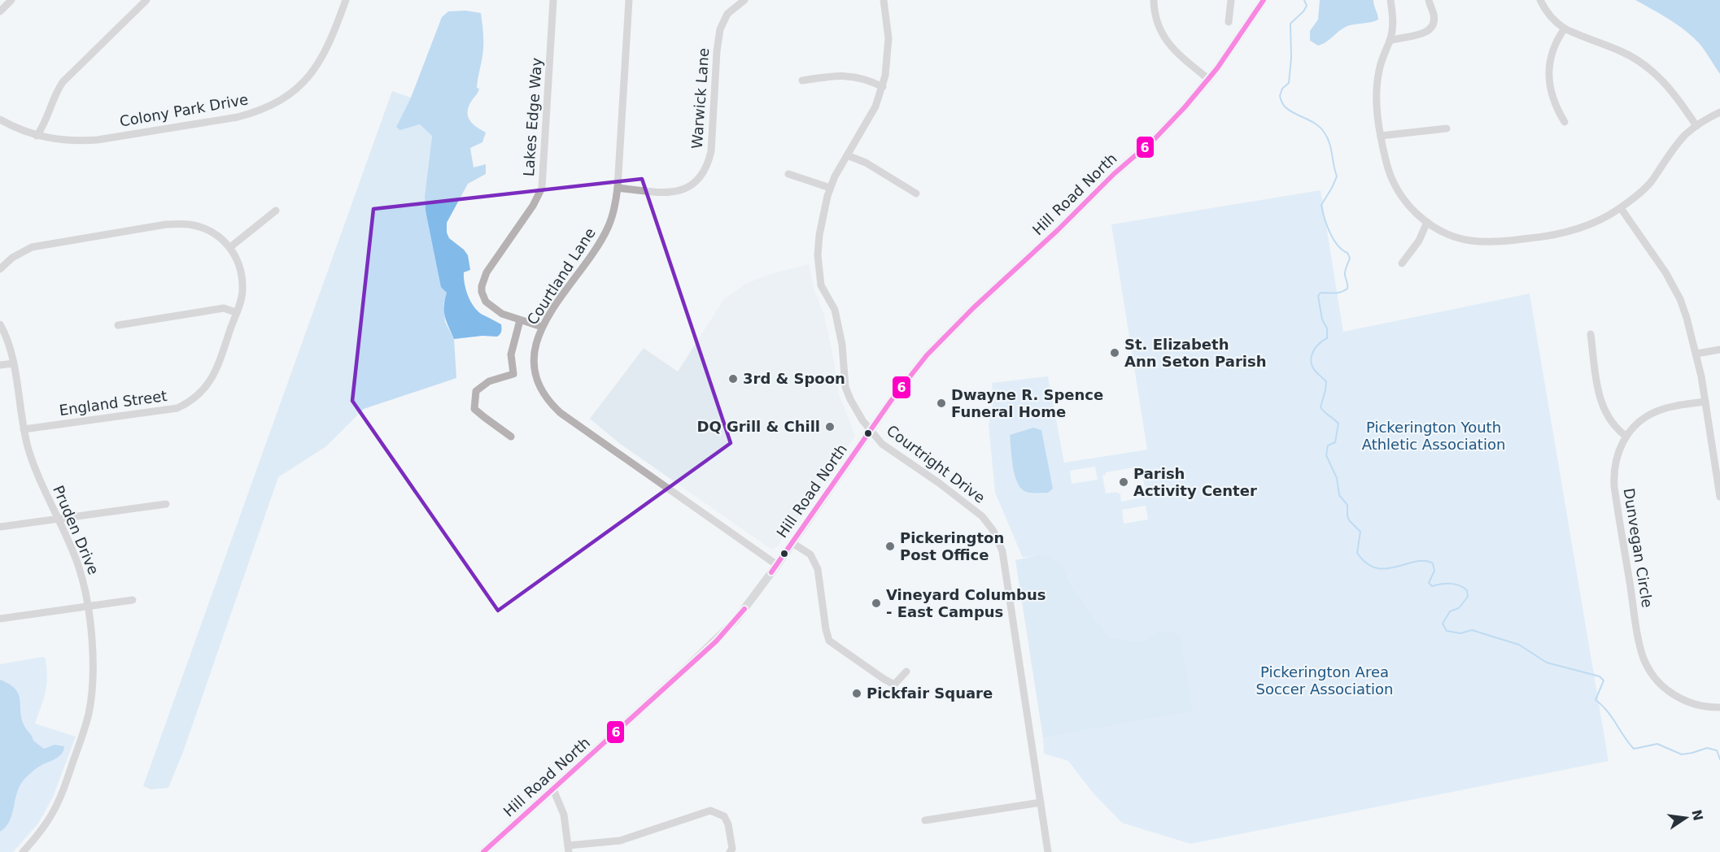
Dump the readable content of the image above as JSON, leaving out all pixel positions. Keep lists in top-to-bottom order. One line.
{"streets":{"main road":["Hill Road North"],"street":["Warwick Lane","Colony Park Drive","Lakes Edge Way","Courtland Lane","England Street","Courtright Drive","Pruden Drive","Dunvegan Circle"]},"crossings":[["Warwick Lane","Courtland Lane"],["Lakes Edge Way","Courtland Lane"],["Hill Road North","Courtland Lane"],["Hill Road North","Courtright Drive"],["England Street","Pruden Drive"]],"parks":["Pickerington Youth Athletic Association","Pickerington Area Soccer Association"],"places":["St. Elizabeth Ann Seton Parish","3rd & Spoon","Dwayne R. Spence Funeral Home","DQ Grill & Chill","Parish Activity Center","Pickerington Post Office","Vineyard Columbus - East Campus","Pickfair Square"],"lines":["transit line 6"],"north":"right"}
